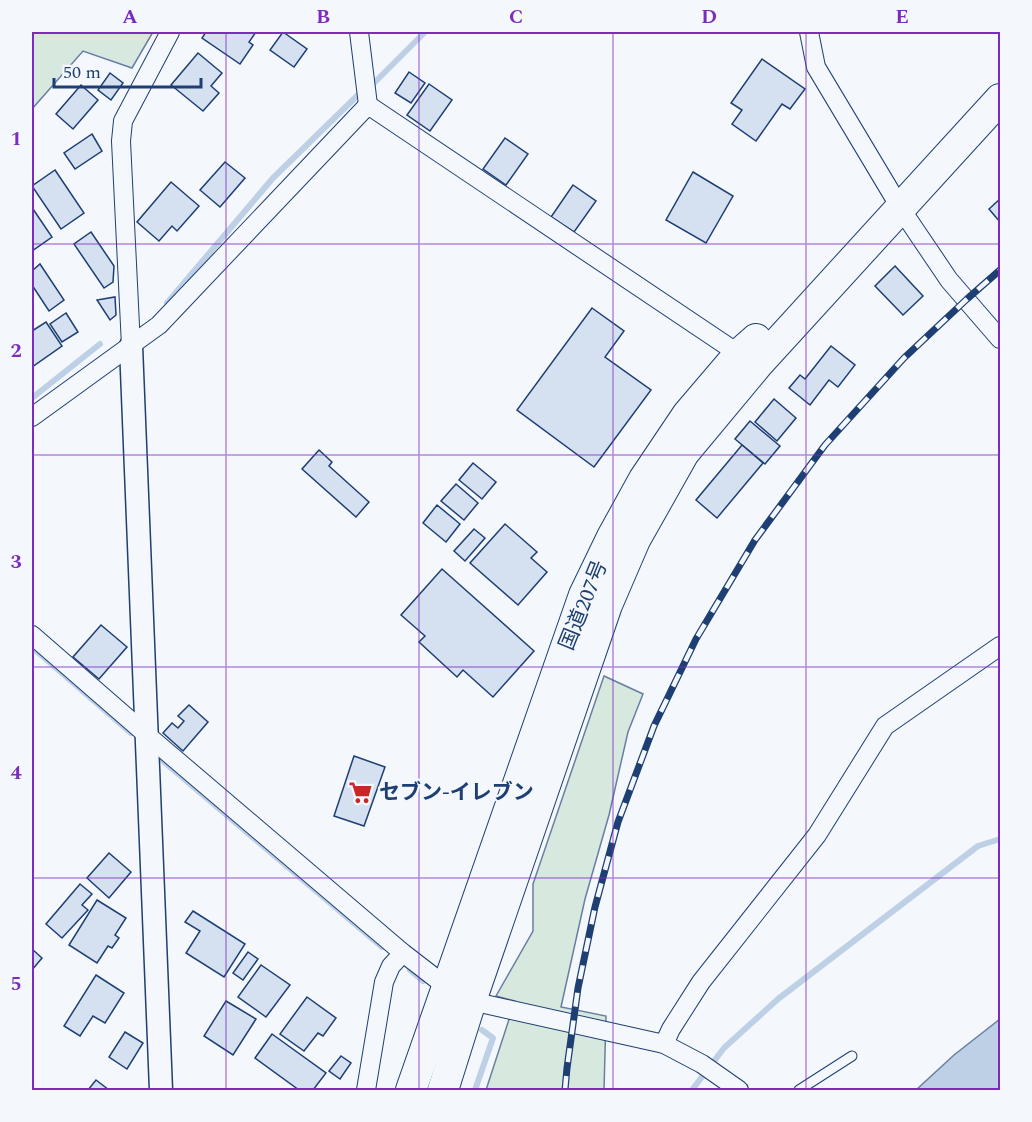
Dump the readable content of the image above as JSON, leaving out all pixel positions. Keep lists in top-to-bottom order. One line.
{"streets":{"highway":["国道207号"]},"places":{"supermarket":["セブン-イレブン"]},"scale_bar":"50 m","grid":{"columns":["A","B","C","D","E"],"rows":["1","2","3","4","5"]}}
